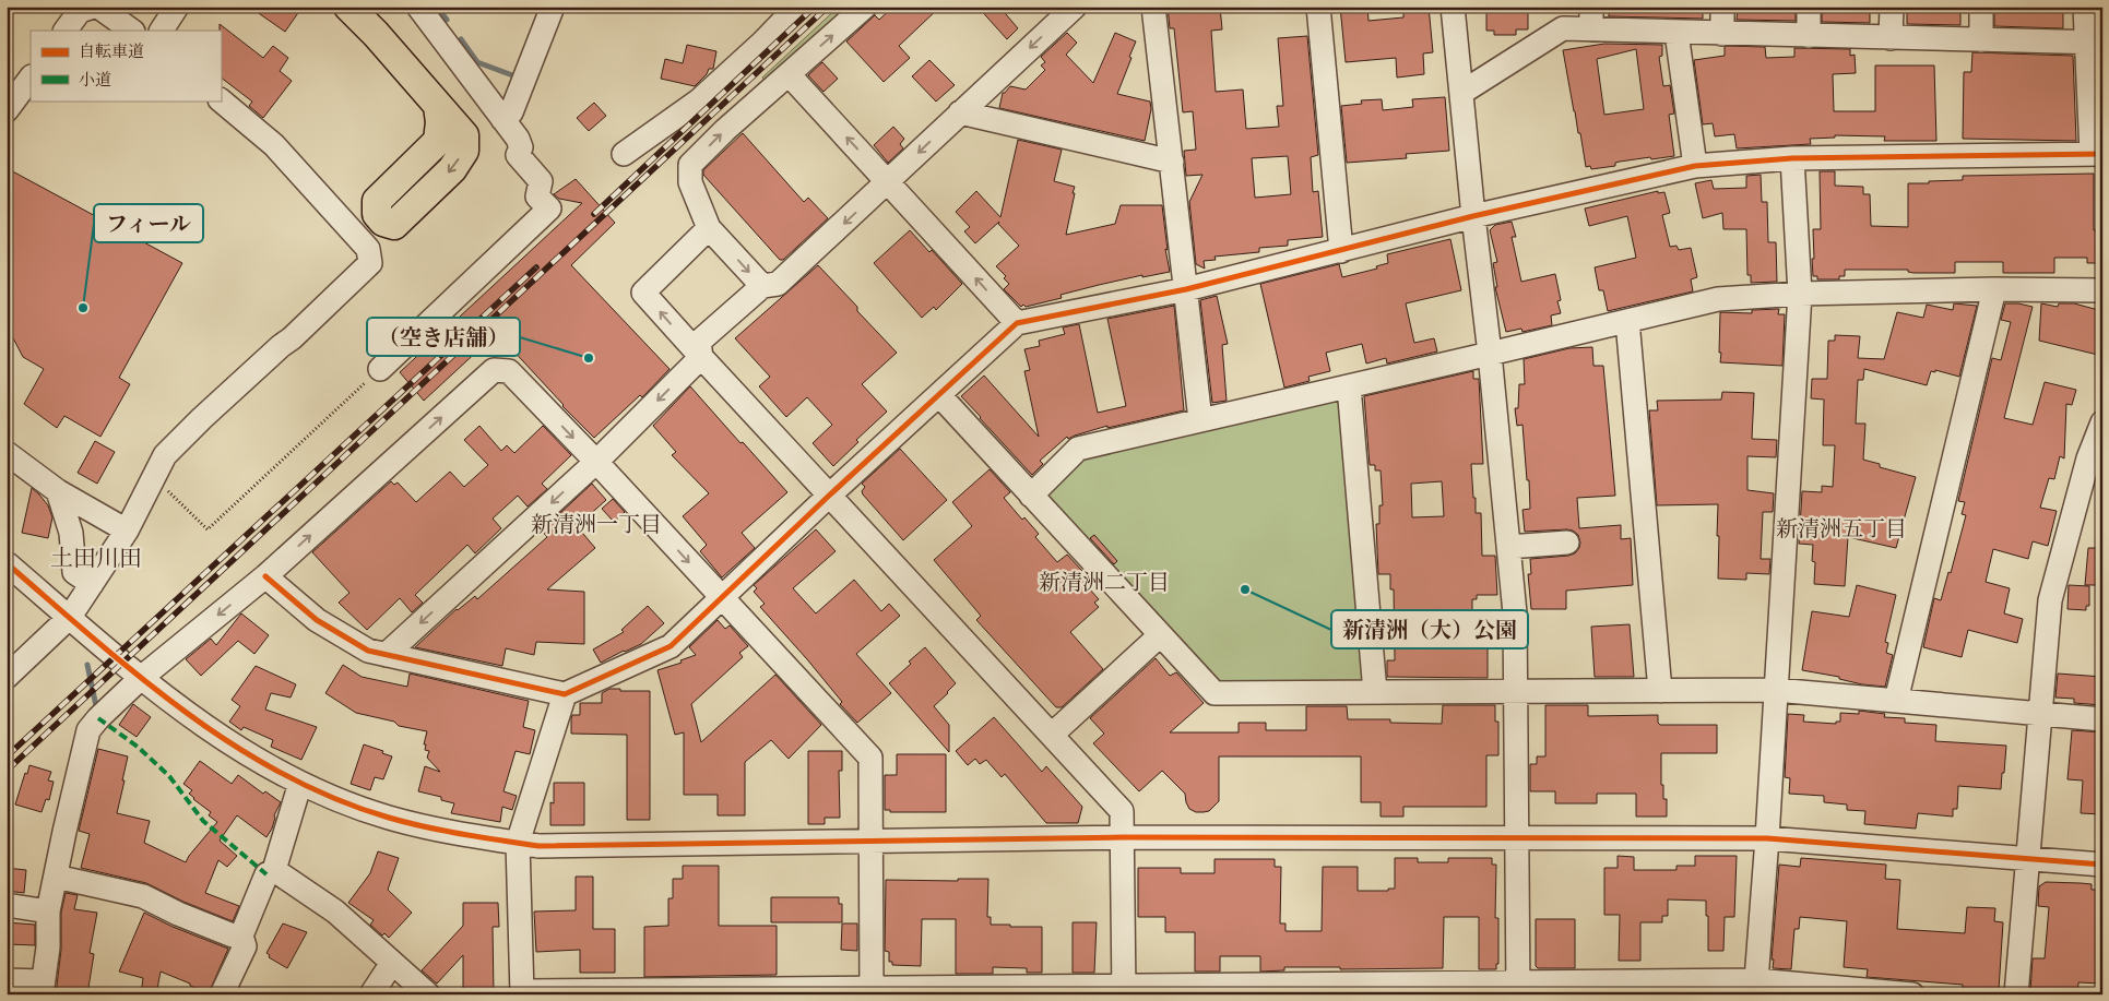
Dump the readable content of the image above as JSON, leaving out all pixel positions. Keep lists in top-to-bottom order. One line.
{"districts":["新清洲一丁目","新清洲五丁目","土田川田","新清洲二丁目"],"places":["フィール","（空き店舗）","新清洲（大）公園"],"legend":["自転車道","小道"]}
